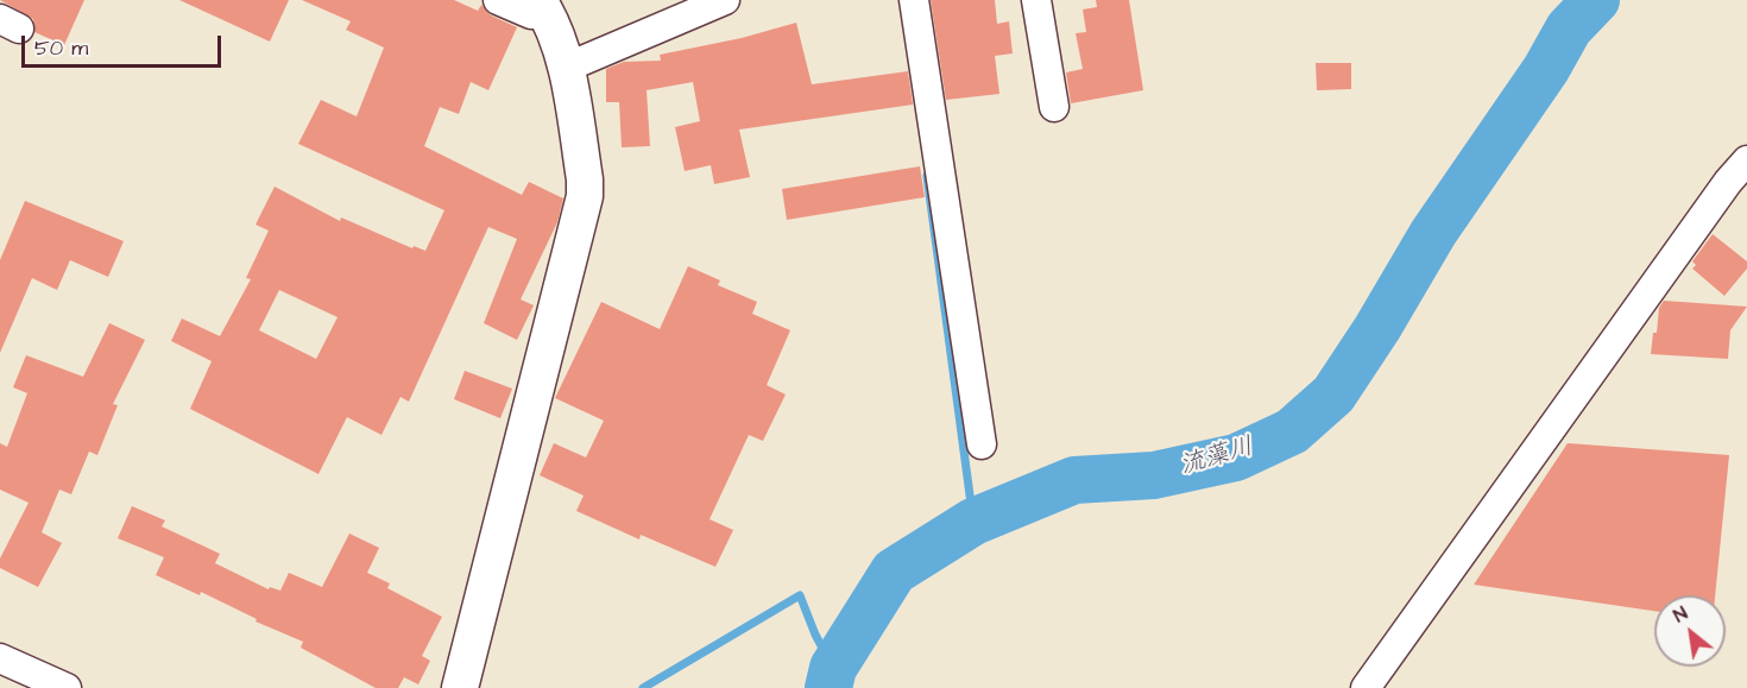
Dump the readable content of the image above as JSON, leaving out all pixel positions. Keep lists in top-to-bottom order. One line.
{"water":["流藻川"],"scale_bar":"50 m","north":"top left"}
